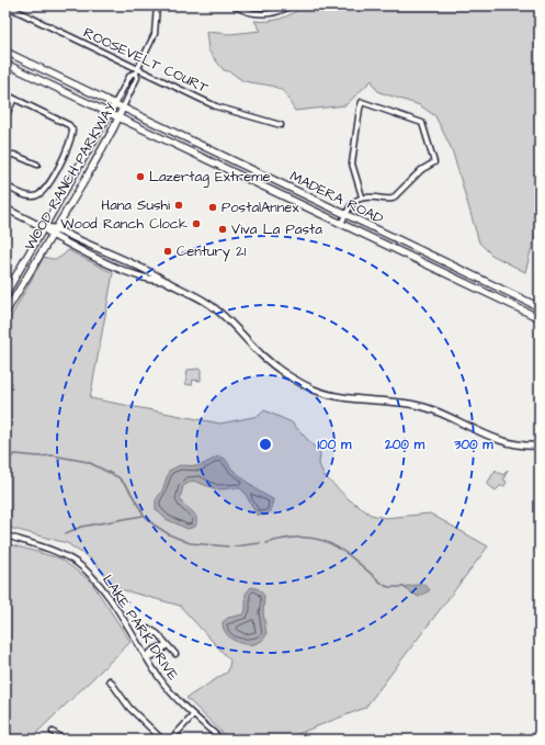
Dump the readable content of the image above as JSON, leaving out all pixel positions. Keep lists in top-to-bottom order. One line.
{"streets":{"main road":["WOOD RANCH PARKWAY","MADERA ROAD"],"street":["ROOSEVELT COURT","LAKE PARK DRIVE"]},"crossings":[["ROOSEVELT COURT","WOOD RANCH PARKWAY"],["WOOD RANCH PARKWAY","MADERA ROAD"]],"places":["Lazertag Extreme","Hana Sushi","PostalAnnex","Wood Ranch Clock","Viva La Pasta","Century 21"],"rings":["100 m","200 m","300 m"]}
